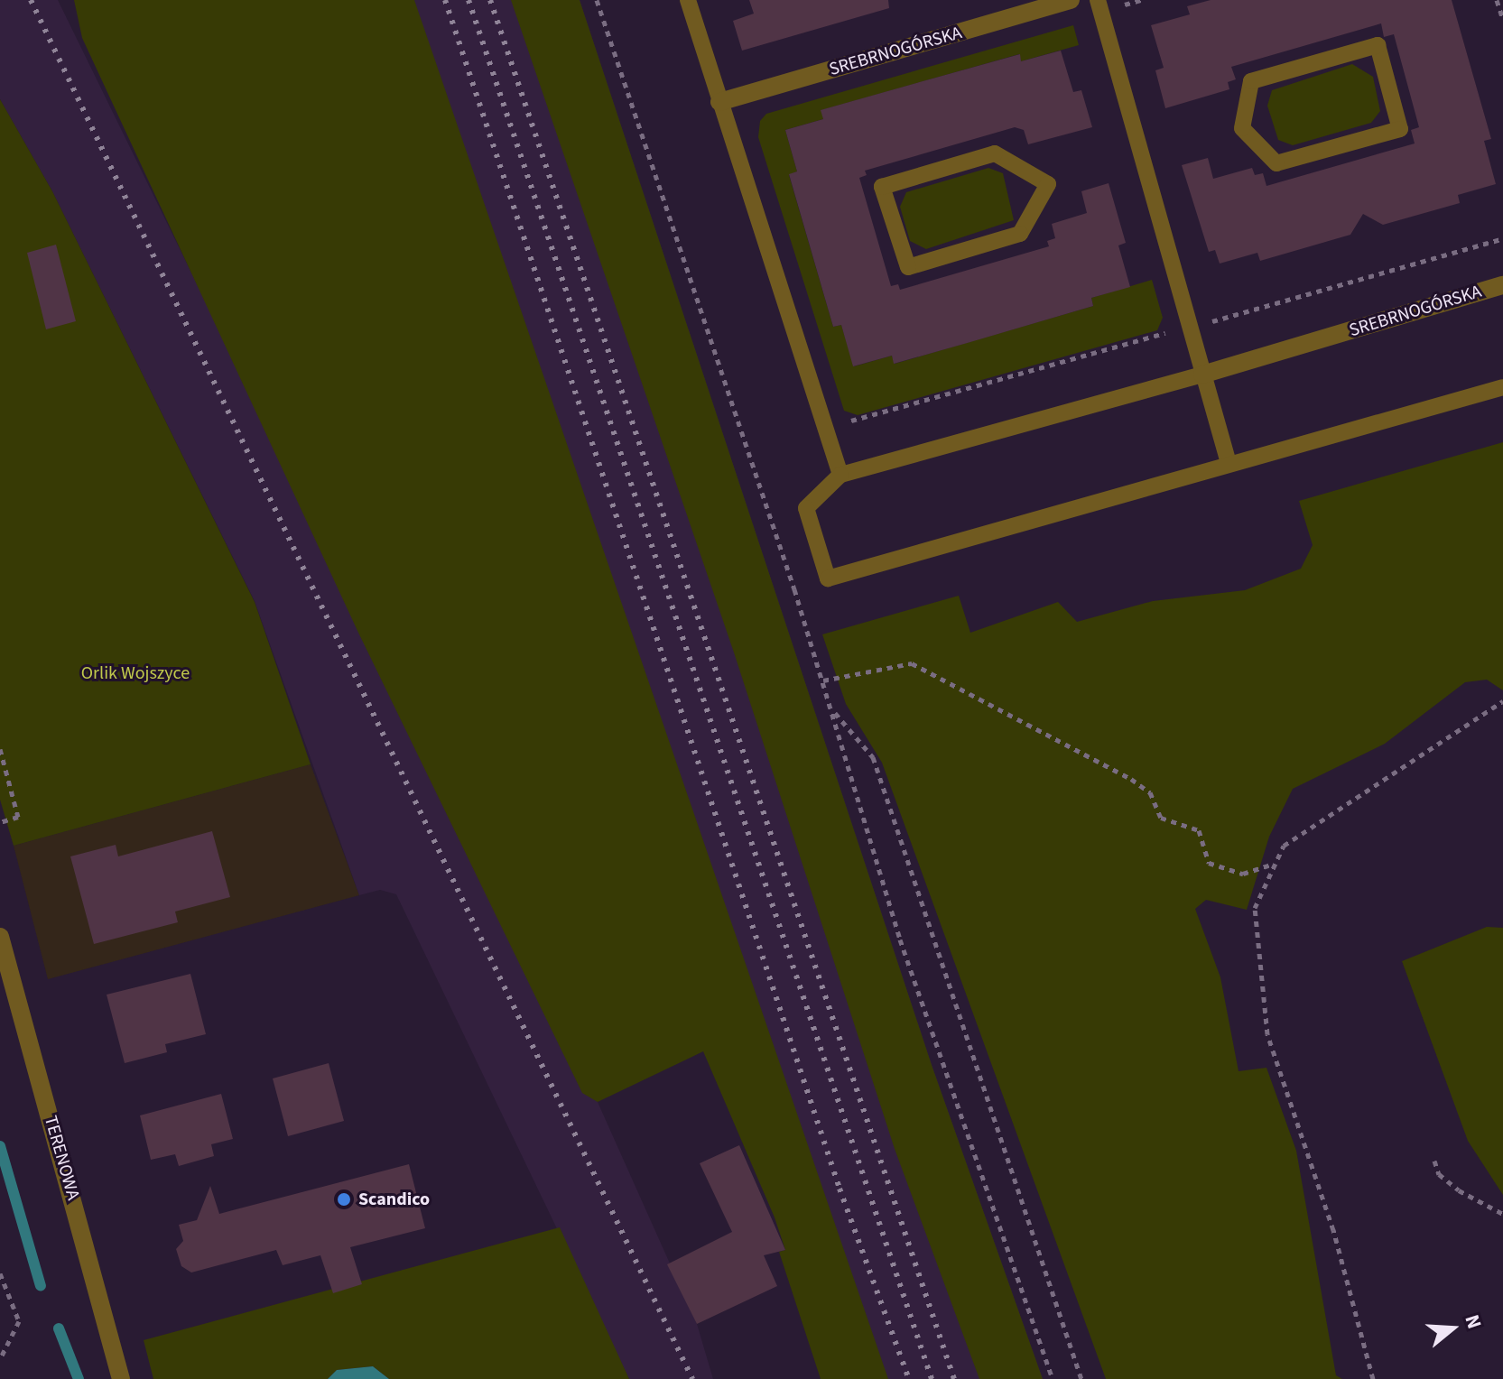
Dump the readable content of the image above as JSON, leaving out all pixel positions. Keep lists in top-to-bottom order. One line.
{"streets":{"street":["SREBRNOGÓRSKA","TERENOWA"]},"parks":["Orlik Wojszyce"],"places":["Scandico"],"north":"right"}
